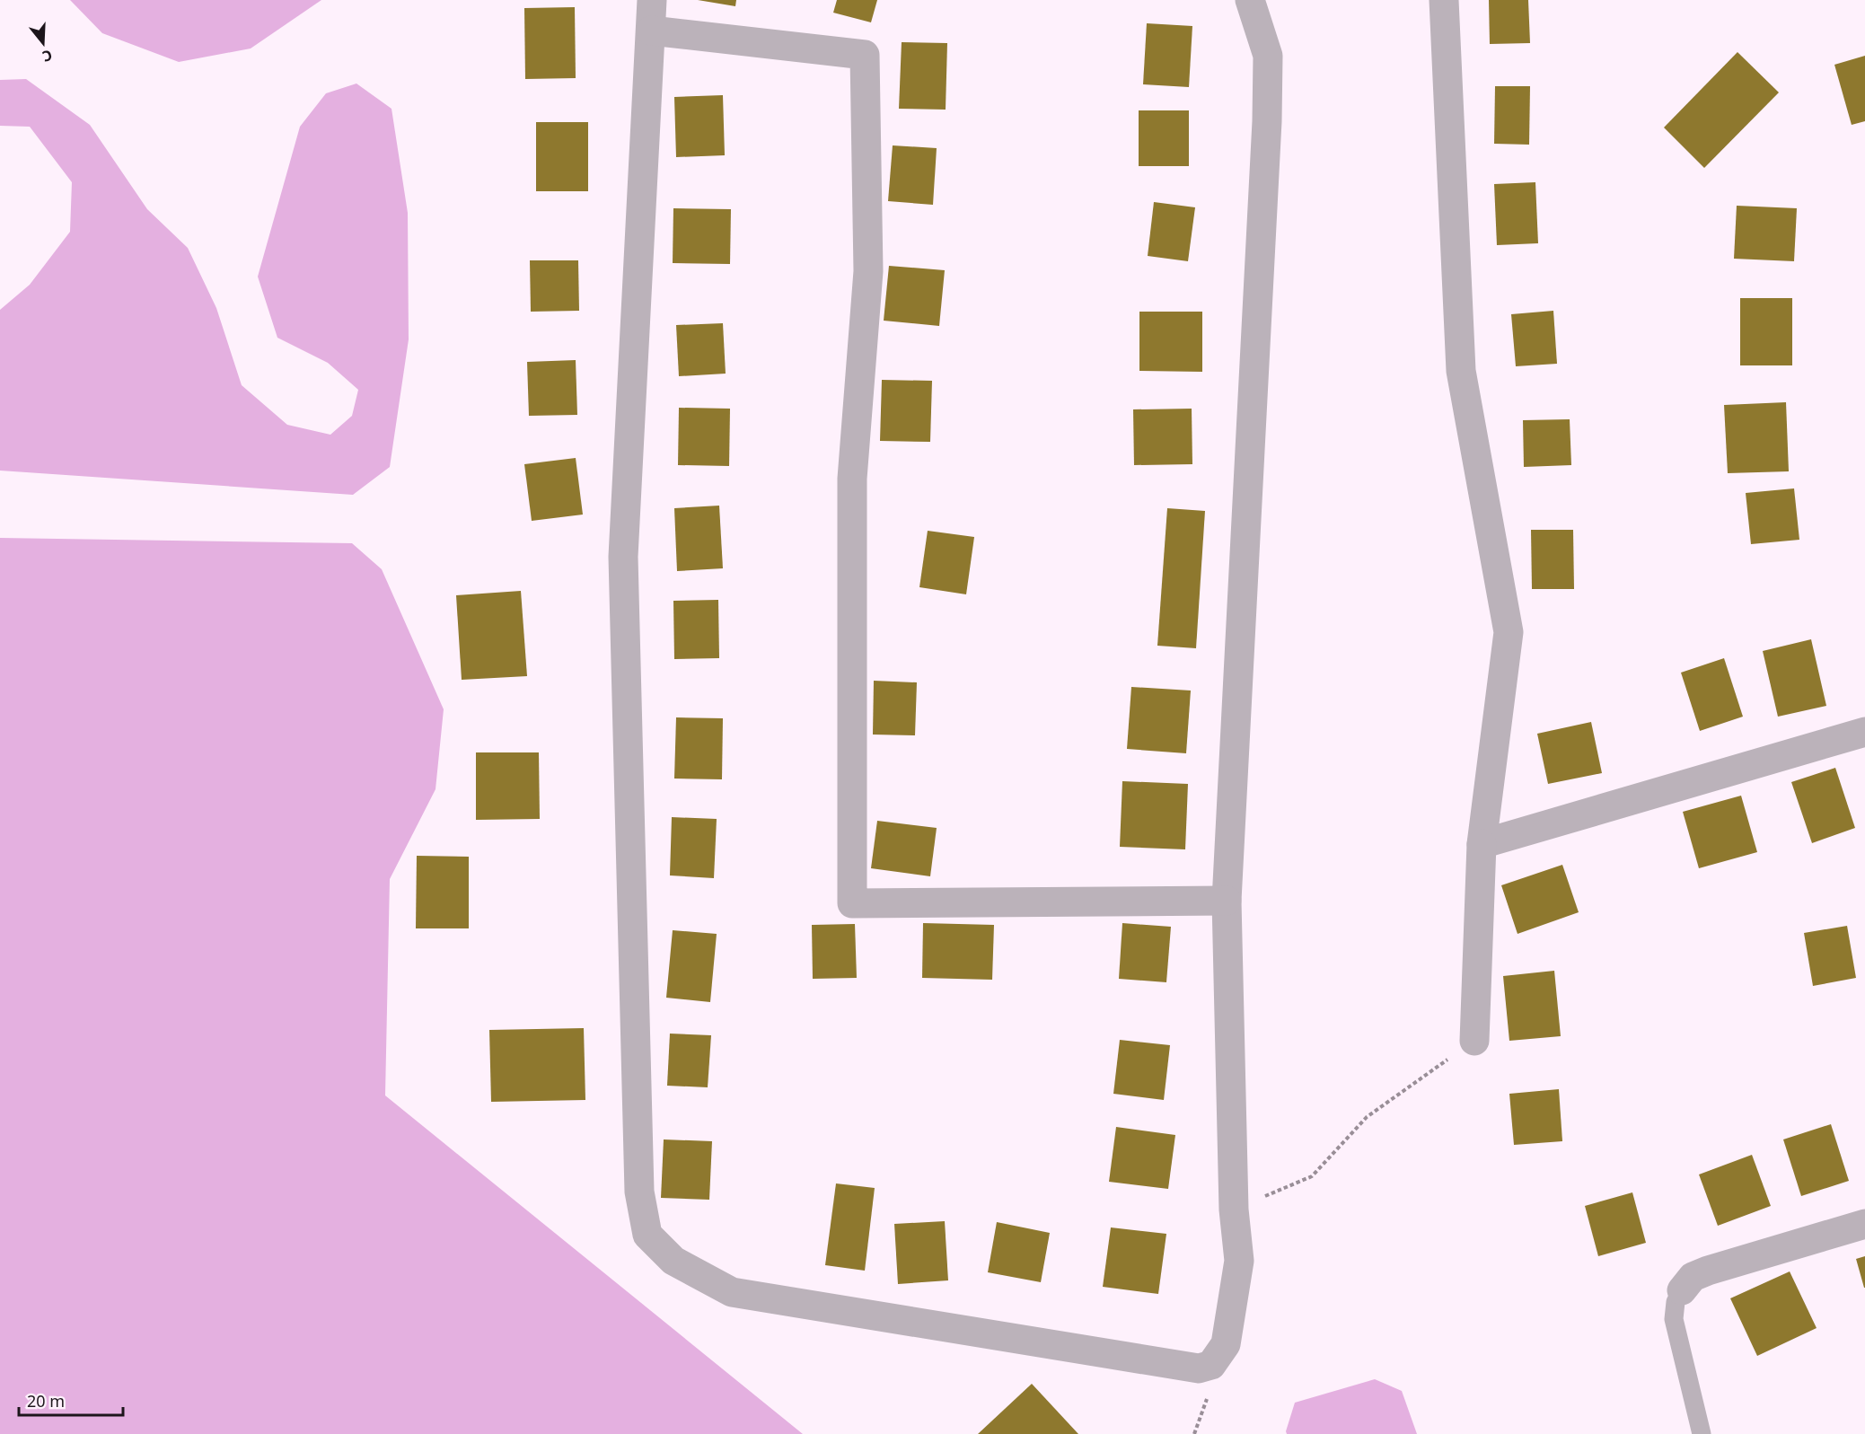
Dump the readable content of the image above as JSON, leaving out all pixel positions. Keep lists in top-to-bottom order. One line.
{"scale_bar":"20 m","north":"bottom"}
